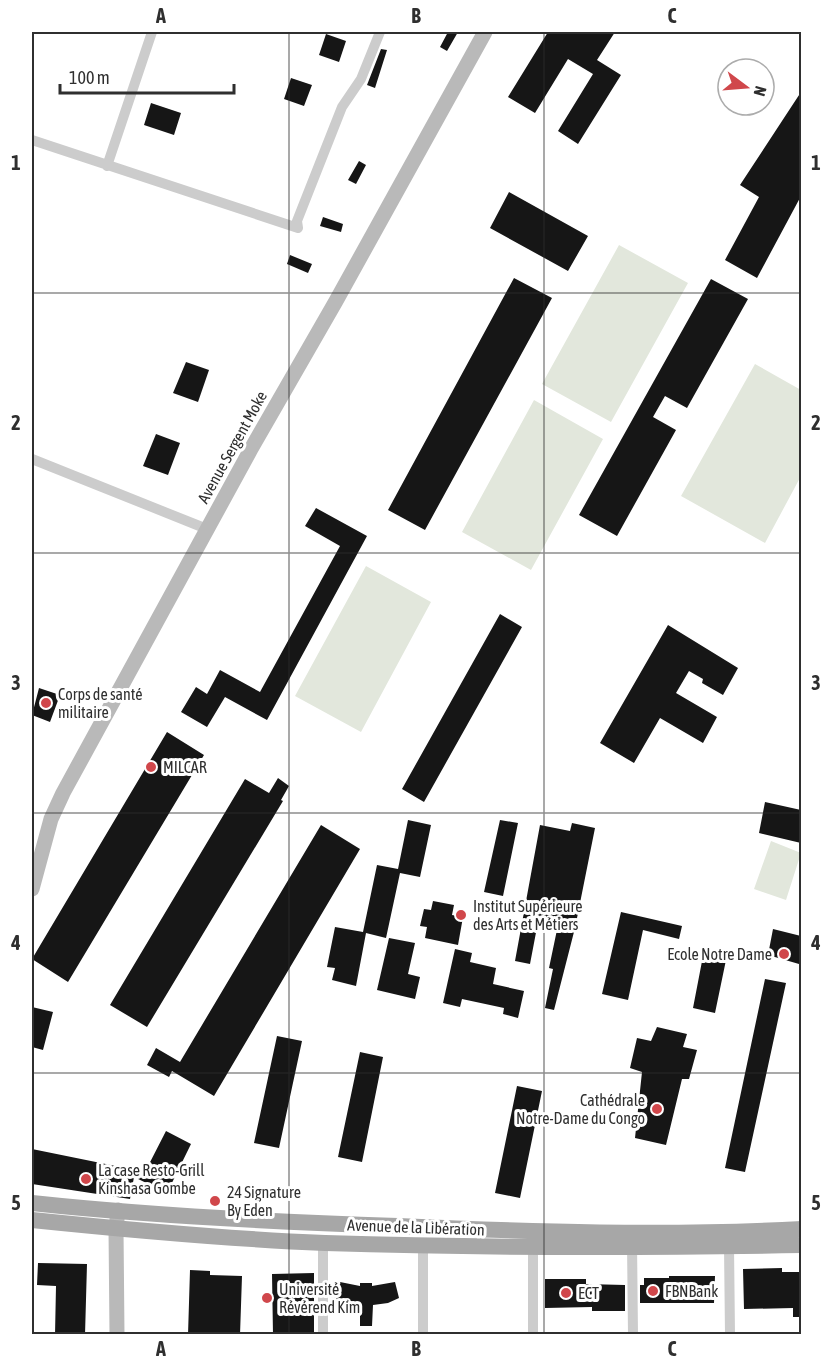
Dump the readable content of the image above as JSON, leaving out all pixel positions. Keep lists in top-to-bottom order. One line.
{"streets":{"main road":["Avenue Sergent Moke","Avenue de la Libération"]},"places":["Corps de santé militaire","MILCAR","Institut Supérieure des Arts et Métiers","Ecole Notre Dame","Cathédrale Notre-Dame du Congo","La case Resto-Grill Kinshasa Gombe","24 Signature By Eden","FBNBank","ECT","Université Révérend Kim"],"scale_bar":"100 m","north":"right","grid":{"columns":["A","B","C"],"rows":["1","2","3","4","5"]}}
